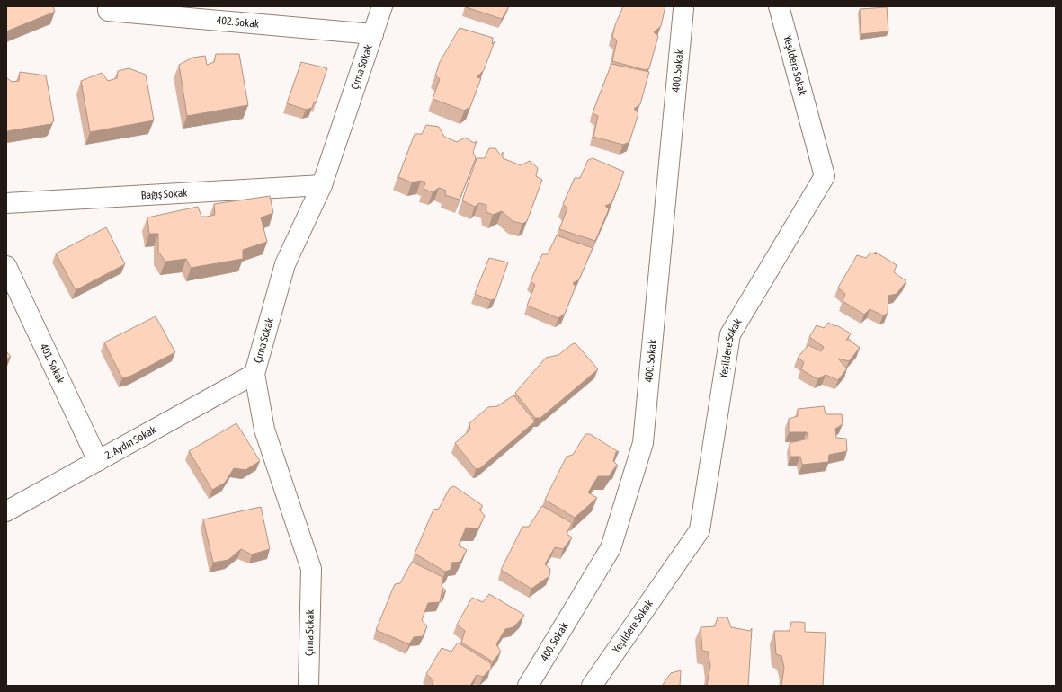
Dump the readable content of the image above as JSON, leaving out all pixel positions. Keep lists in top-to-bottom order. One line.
{"streets":{"street":["402. Sokak","Yeşildere Sokak","Çırna Sokak","400. Sokak","Bağış Sokak","401. Sokak","2. Aydın Sokak"]},"crossings":[["402. Sokak","Çırna Sokak"],["Çırna Sokak","Bağış Sokak"],["Çırna Sokak","2. Aydın Sokak"],["401. Sokak","2. Aydın Sokak"]]}
